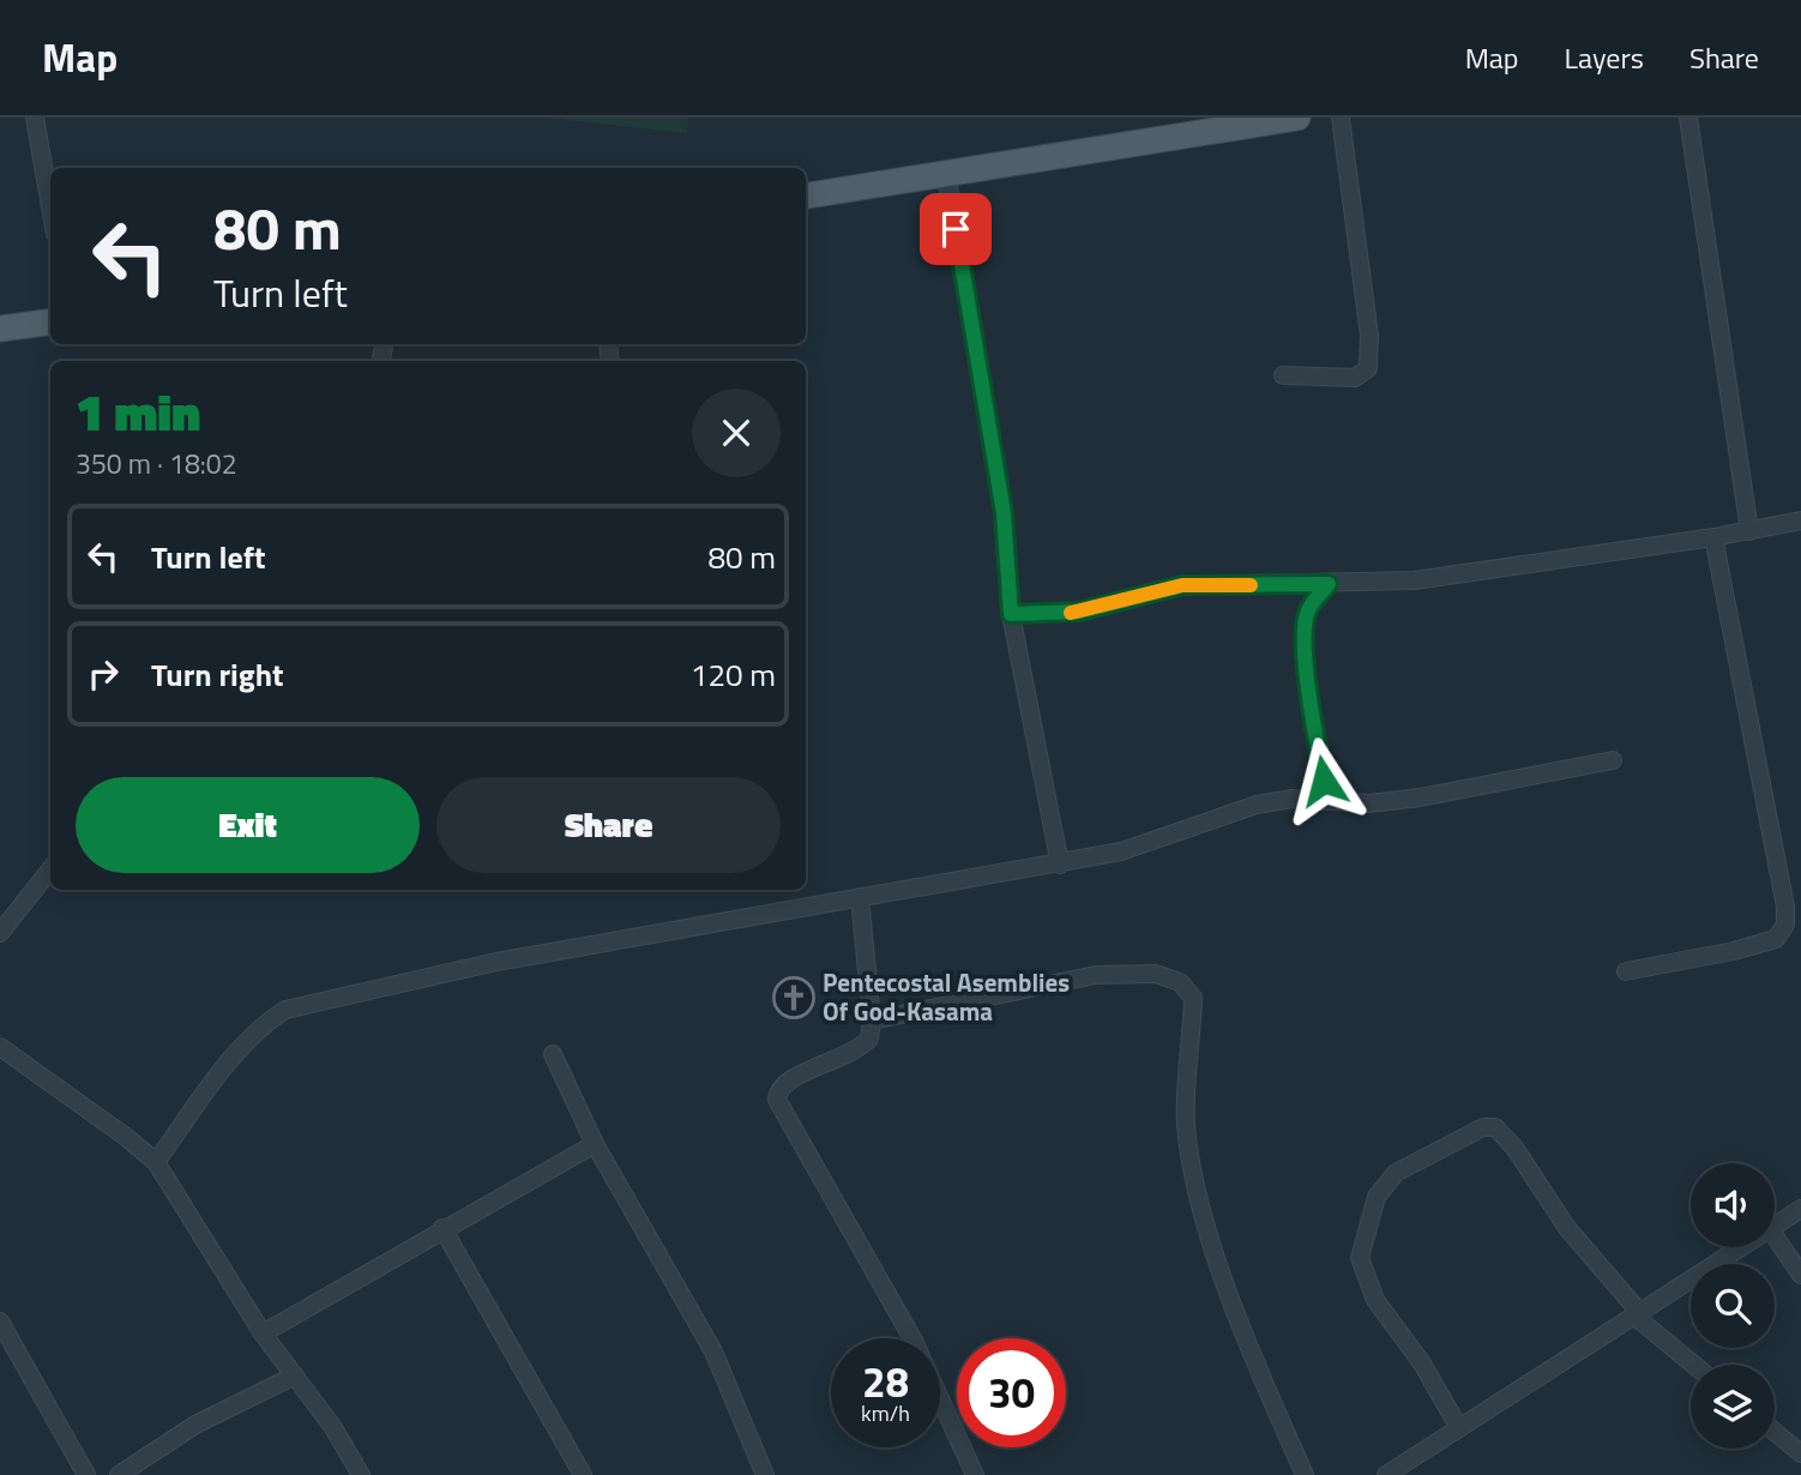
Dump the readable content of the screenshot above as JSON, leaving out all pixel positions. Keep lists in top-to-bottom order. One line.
{"places":{"church":["Pentecostal Asemblies Of God-Kasama"]},"page":{"header":"Map","nav":["Map","Layers","Share"],"turn":["80 m","Turn left"],"heading":["1 min","350 m · 18:02"],"list":[{"name":"Turn left","value":"80 m"},{"name":"Turn right","value":"120 m"}],"buttons":["Exit","Share"],"speed":"28 km/h","limit":"30"}}
